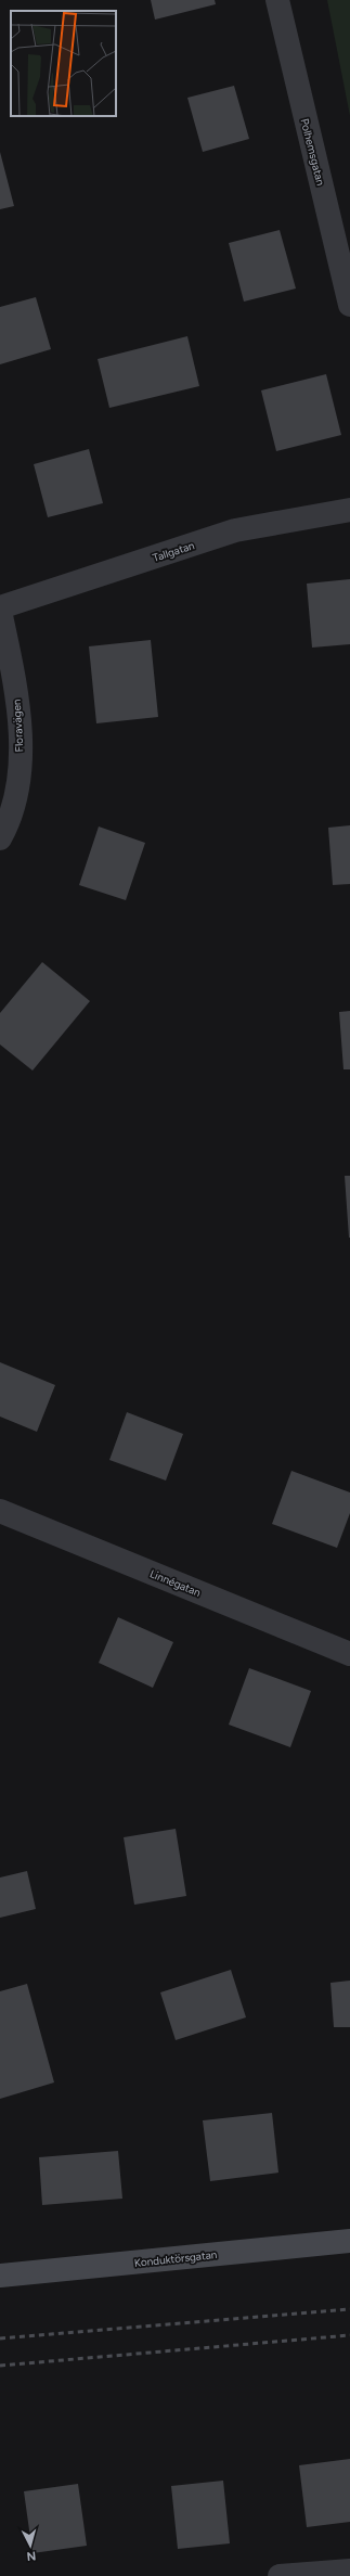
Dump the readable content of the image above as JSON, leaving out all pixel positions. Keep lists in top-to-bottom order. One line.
{"streets":{"street":["Polhemsgatan","Tallgatan","Floravägen","Linnégatan","Konduktörsgatan"]},"crossings":[["Tallgatan","Floravägen"]],"north":"bottom"}
